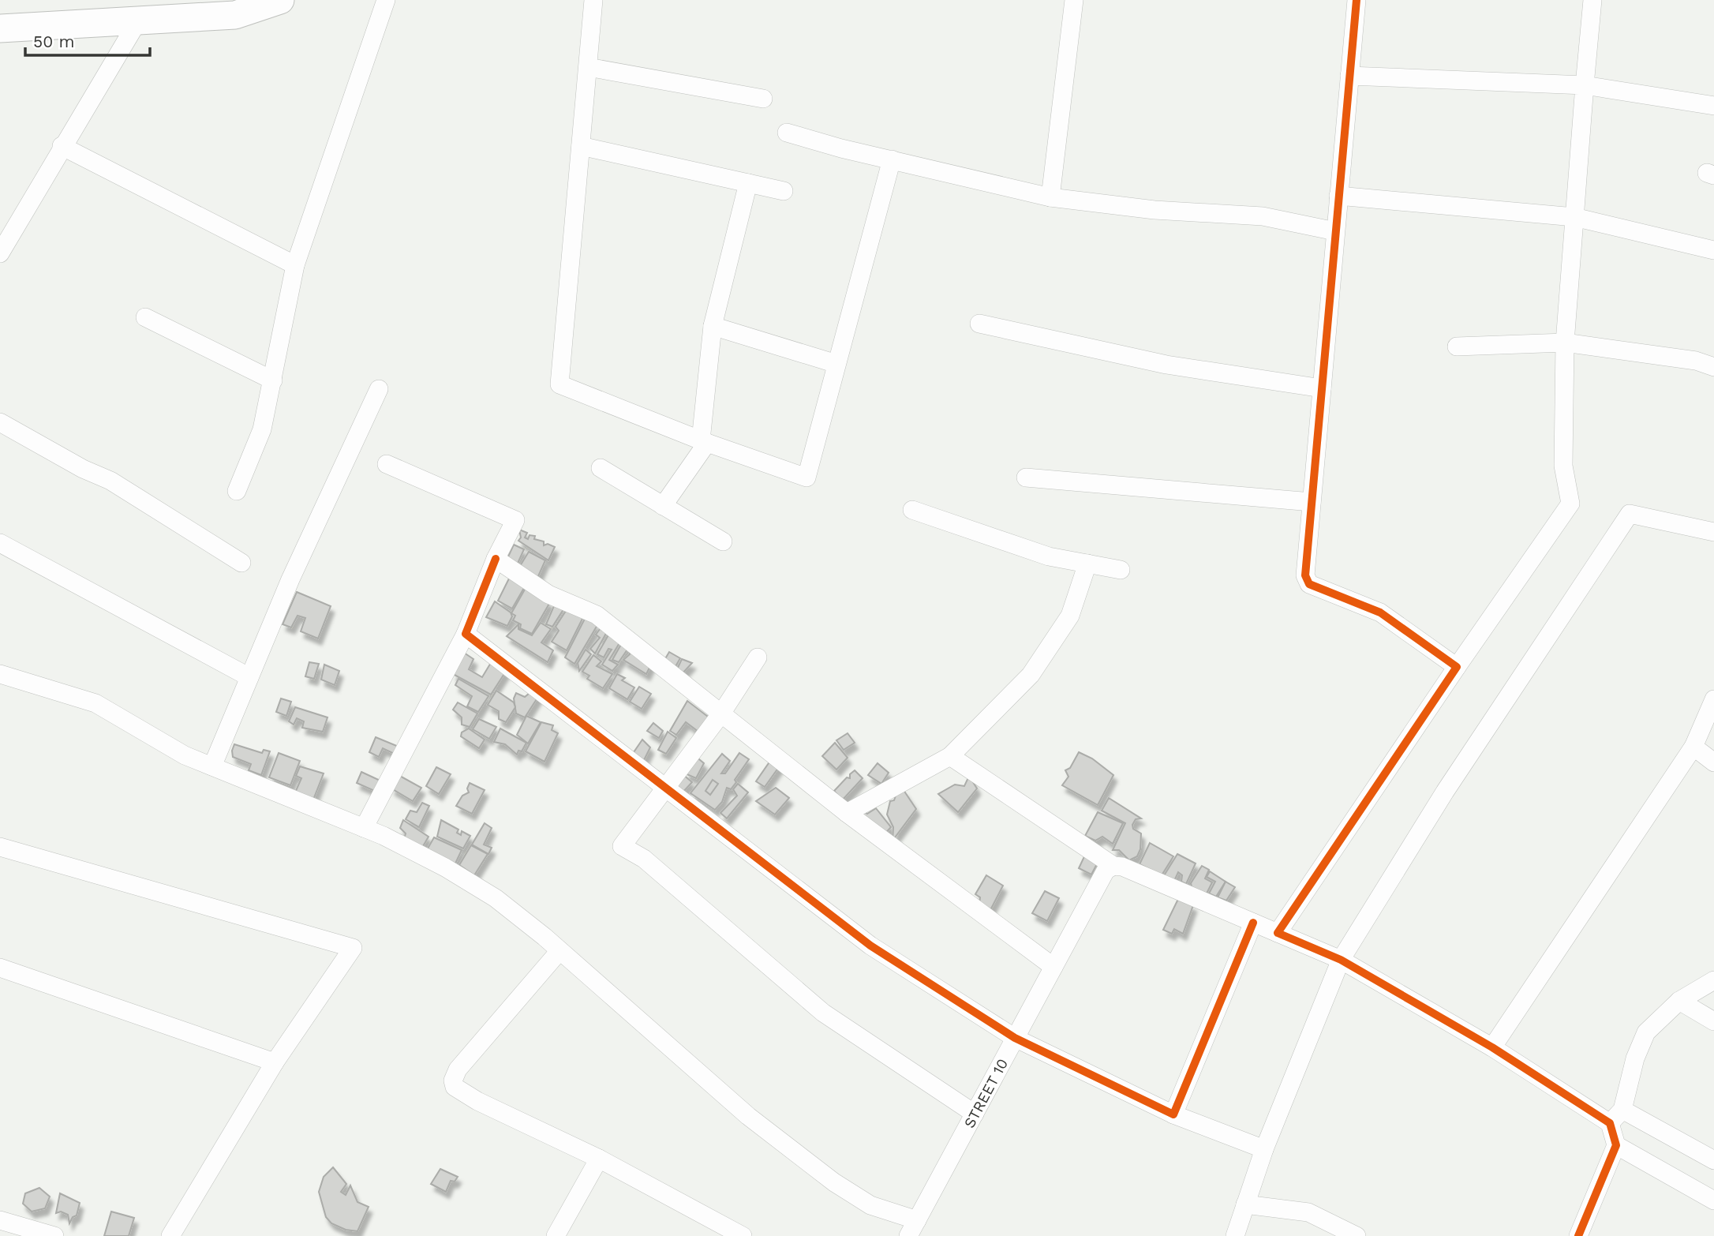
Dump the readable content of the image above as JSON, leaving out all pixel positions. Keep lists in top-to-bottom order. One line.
{"streets":{"street":["STREET 10"]},"scale_bar":"50 m"}
